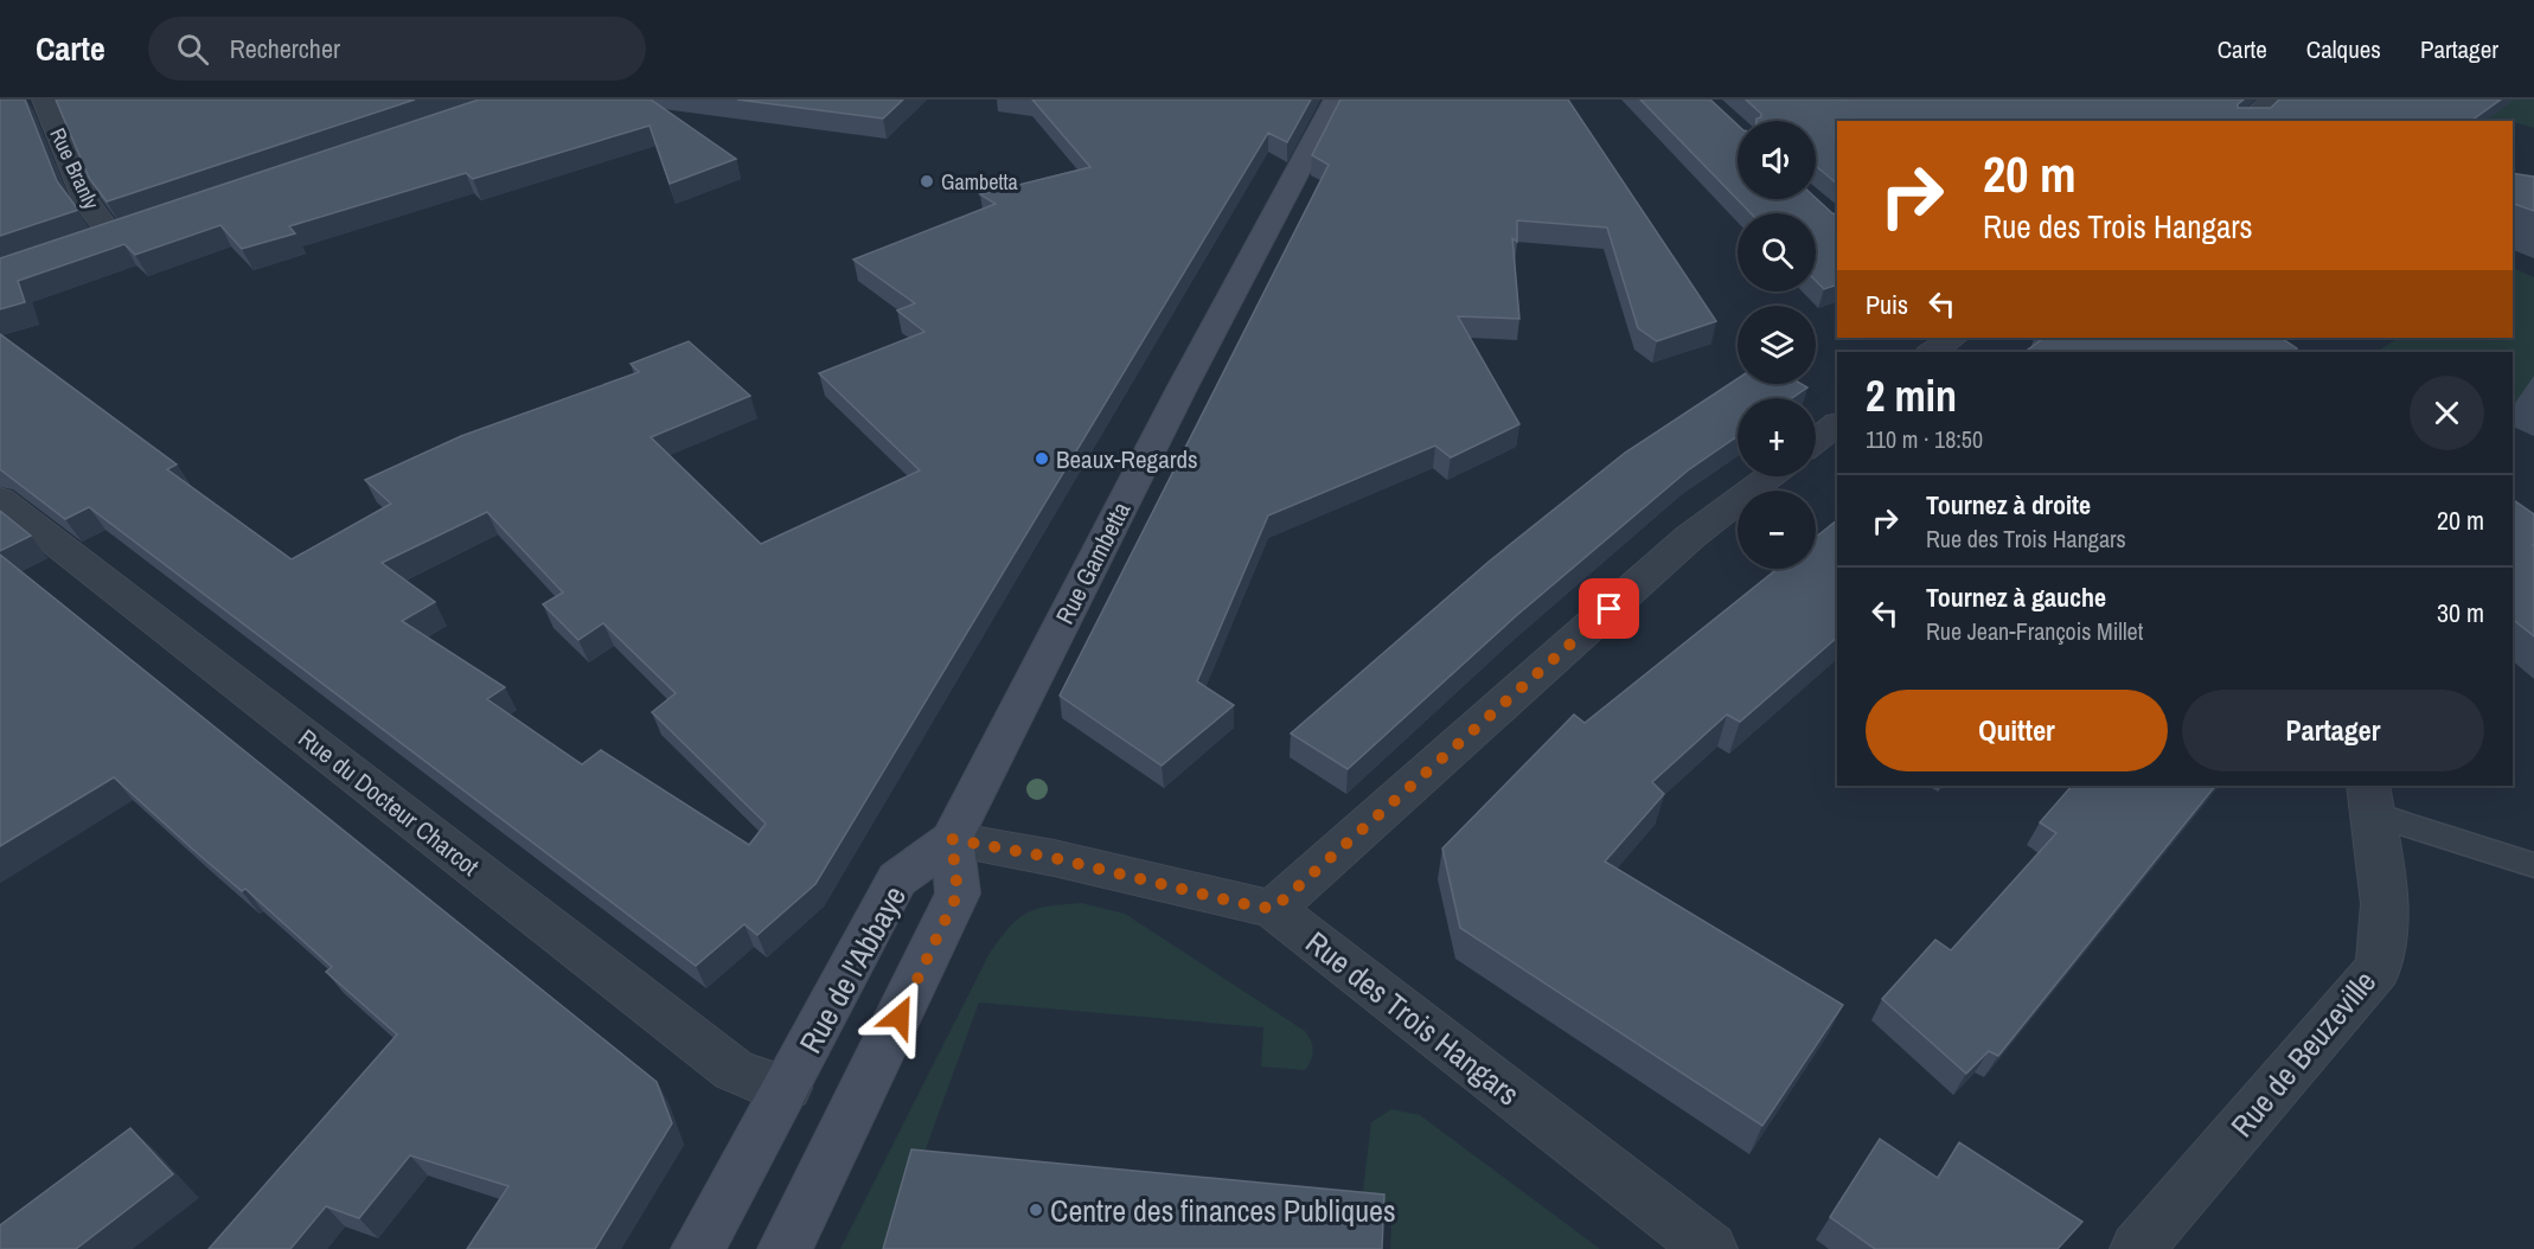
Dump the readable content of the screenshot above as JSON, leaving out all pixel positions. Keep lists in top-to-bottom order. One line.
{"streets":{"main road":["Rue Gambetta","Rue de l'Abbaye"],"street":["Rue Branly","Rue du Docteur Charcot","Rue des Trois Hangars","Rue de Beuzeville"]},"crossings":[["Rue Gambetta","Rue de l'Abbaye"],["Rue Gambetta","Rue des Trois Hangars"],["Rue du Docteur Charcot","Rue de l'Abbaye"],["Rue de l'Abbaye","Rue des Trois Hangars"]],"places":["Gambetta","Beaux-Regards","Centre des finances Publiques"],"page":{"header":"Carte","search":"Rechercher","nav":["Carte","Calques","Partager"],"map_buttons":["+","−"],"turn":["20 m","Rue des Trois Hangars"],"then":"Puis","heading":["2 min","110 m · 18:50"],"list":[{"name":"Tournez à droite","note":"Rue des Trois Hangars","value":"20 m"},{"name":"Tournez à gauche","note":"Rue Jean-François Millet","value":"30 m"}],"buttons":["Quitter","Partager"]}}
